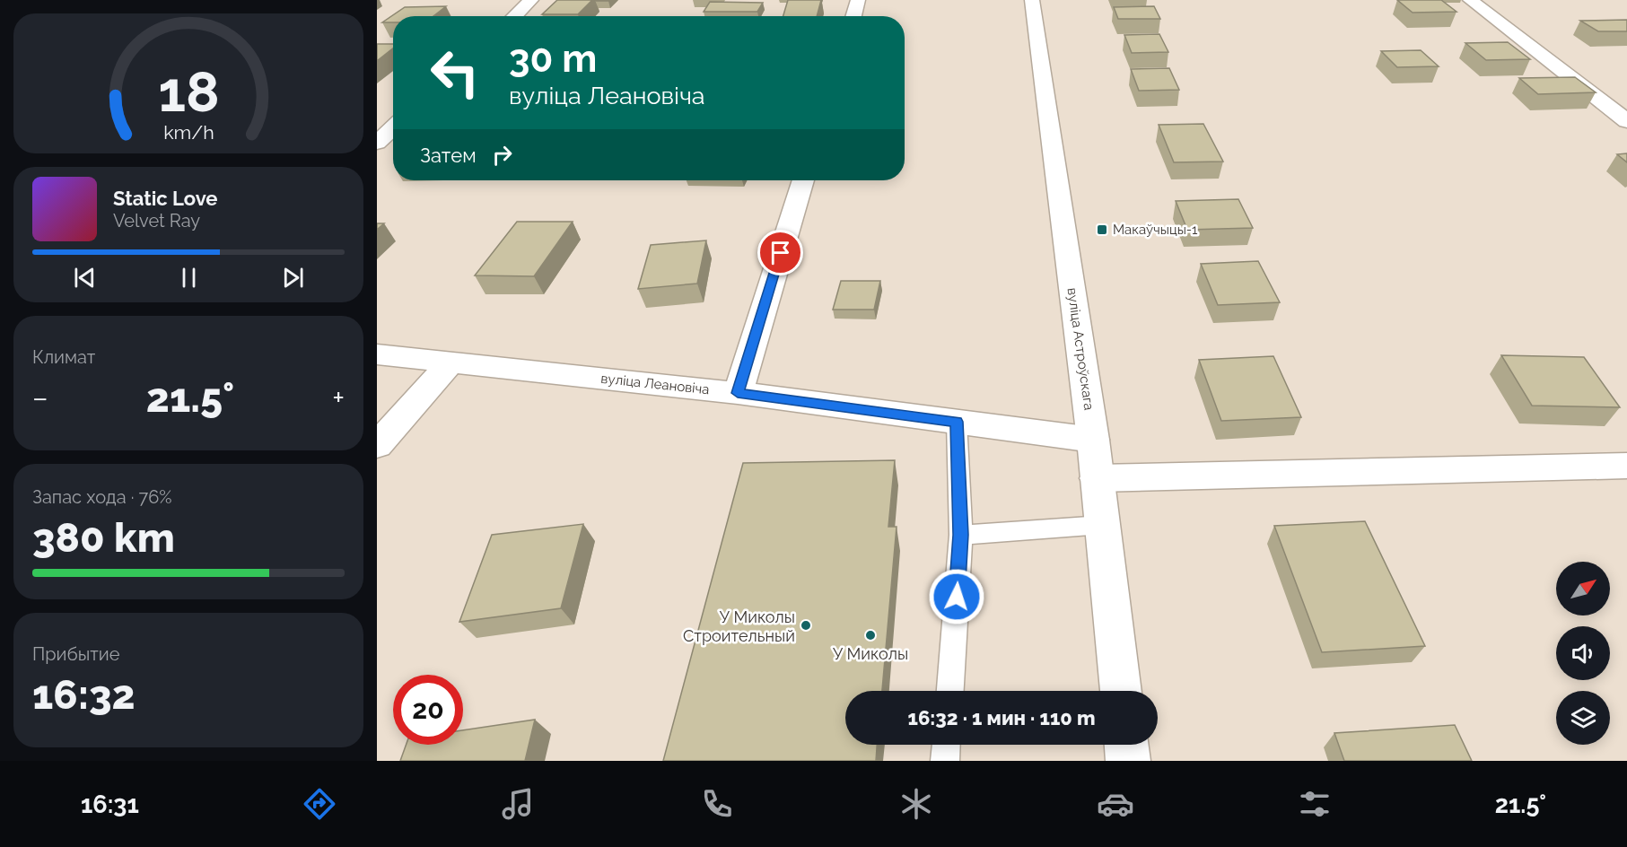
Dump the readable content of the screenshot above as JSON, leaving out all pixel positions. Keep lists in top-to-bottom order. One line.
{"streets":{"street":["вуліца Астроўскага","вуліца Леановіча"]},"crossings":[["вуліца Астроўскага","вуліца Леановіча"]],"places":{"transit":["Макаўчыцы-1"],"other":["У Миколы Строительный","У Миколы"]},"north":"top right","page":{"turn":["30 m","вуліца Леановіча"],"then":"Затем","song":["Static Love","Velvet Ray"],"tile":["Климат",["Запас хода · 76%","380 km"],["Прибытие","16:32"]],"heat":["−","21.5°","+"],"limit":"20","trip":"16:32 · 1 мин · 110 m","tabs":["16:31","21.5°"],"gauge":["18","km/h"]}}
